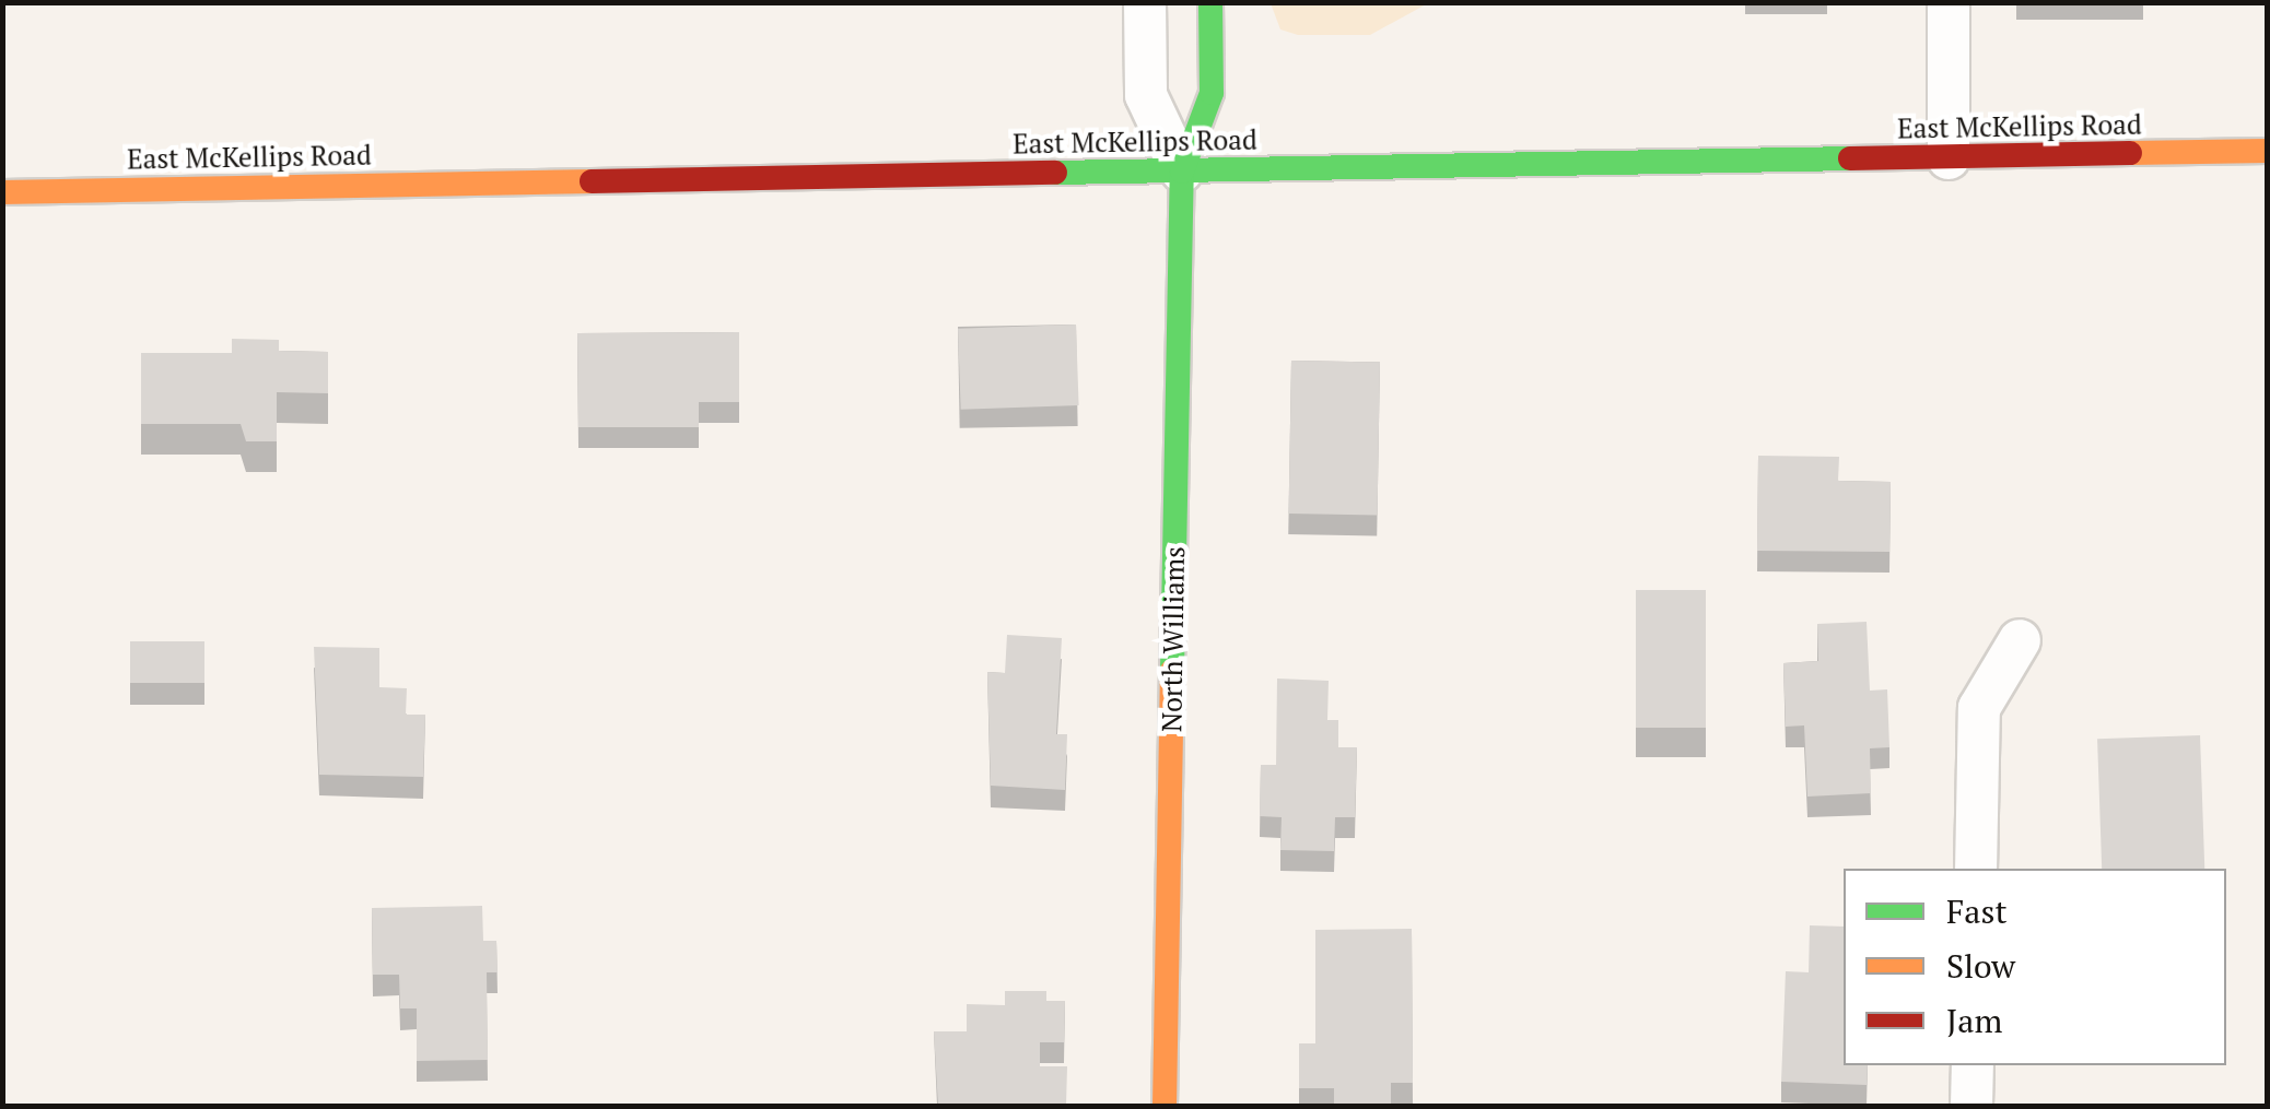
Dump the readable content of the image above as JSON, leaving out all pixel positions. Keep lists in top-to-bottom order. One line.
{"streets":{"main road":["East McKellips Road","North Williams"]},"crossings":[["East McKellips Road","North Williams"]],"legend":["Fast","Slow","Jam"]}
